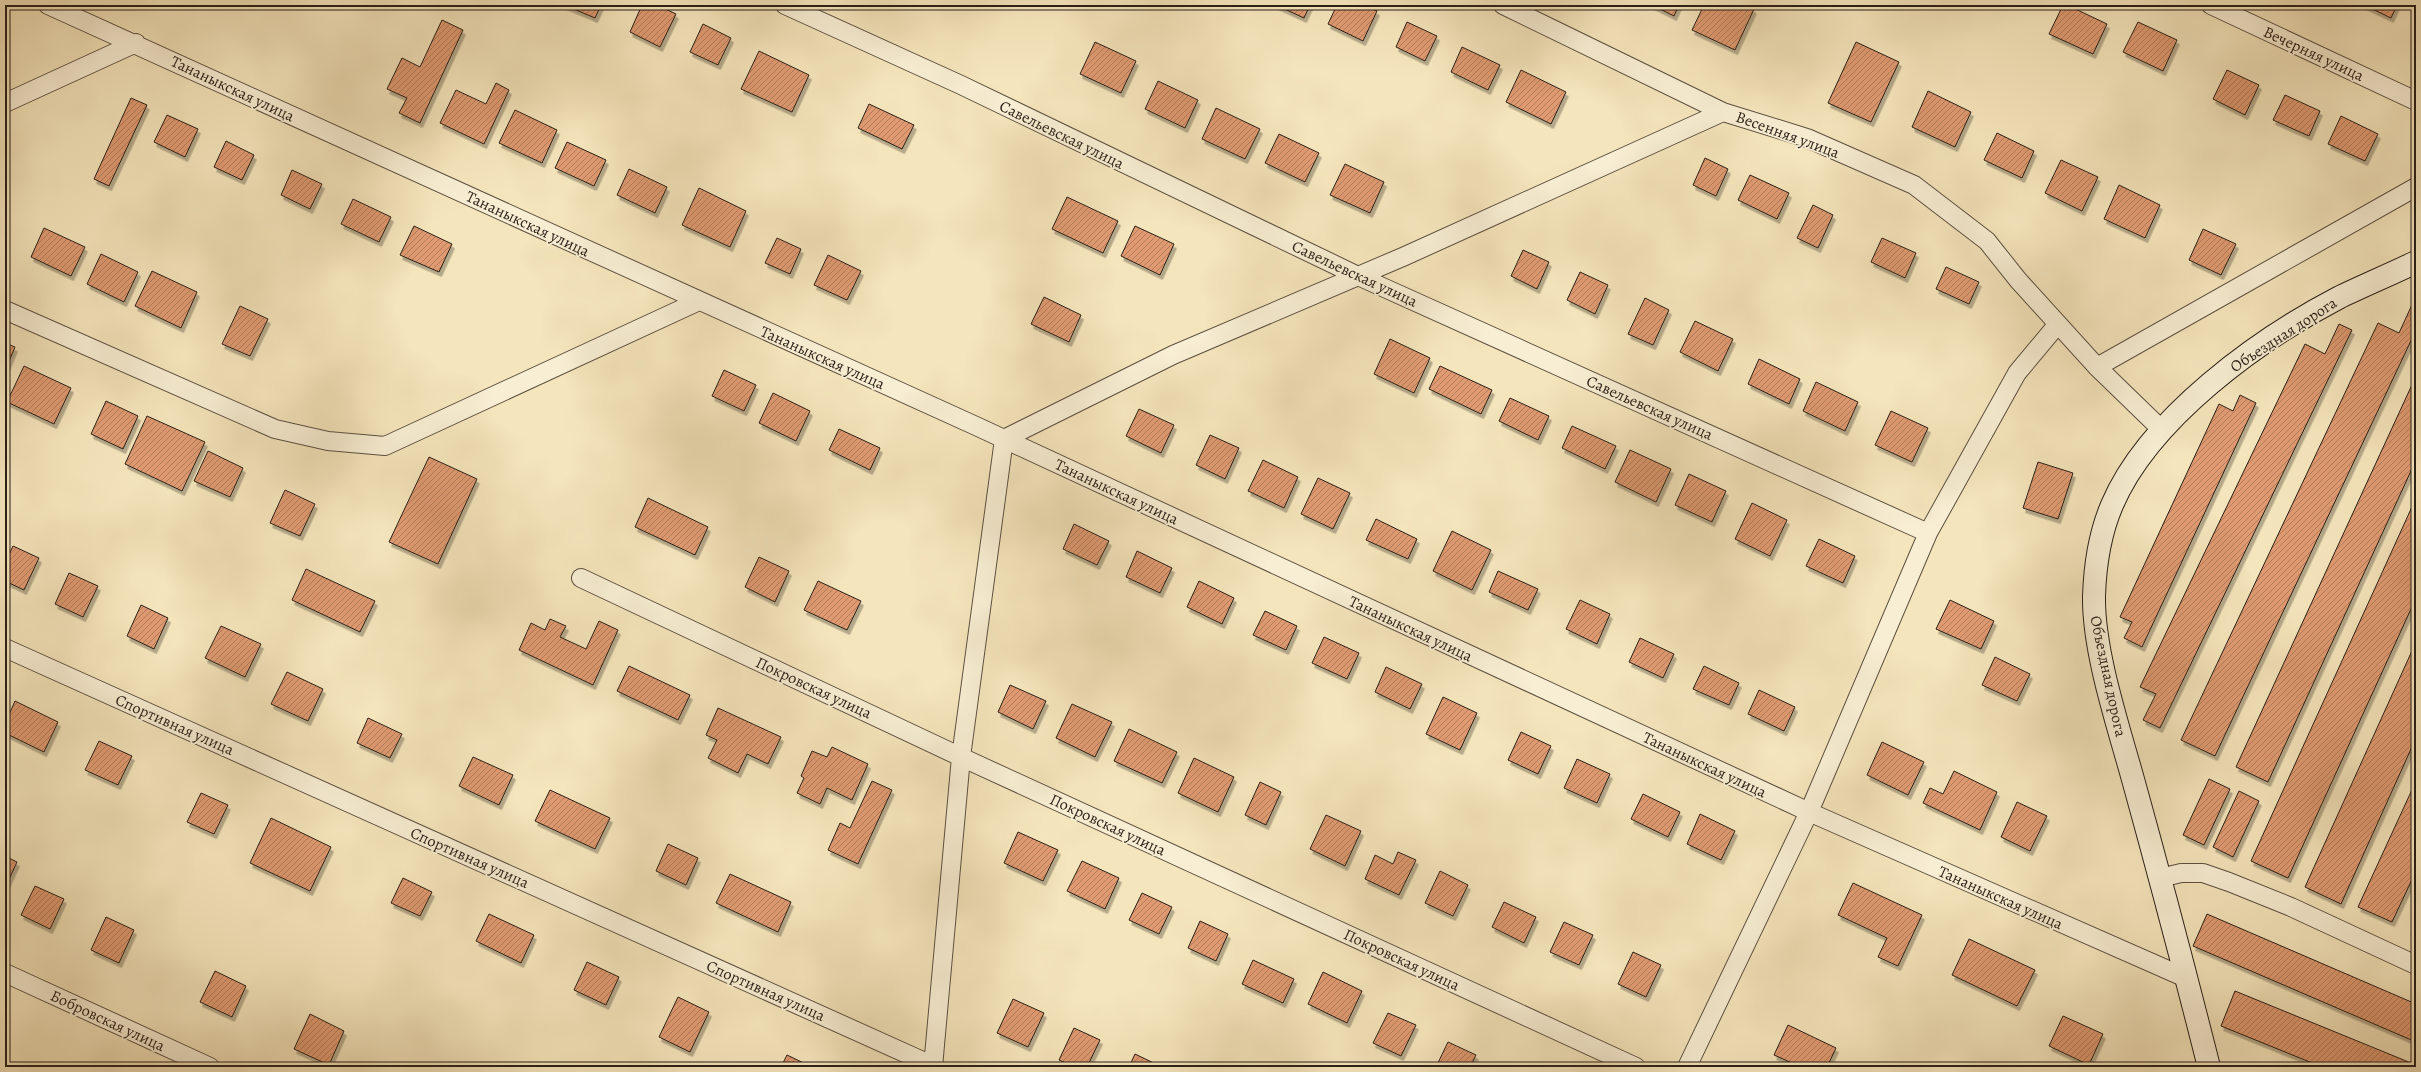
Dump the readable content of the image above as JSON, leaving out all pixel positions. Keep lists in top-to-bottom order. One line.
{"streets":{"main road":["Объездная дорога"],"street":["Вечерняя улица","Тананыкская улица","Савельевская улица","Весенняя улица","Покровская улица","Спортивная улица","Бобровская улица"]},"crossings":[["Тананыкская улица","Объездная дорога"],["Весенняя улица","Объездная дорога"]]}
